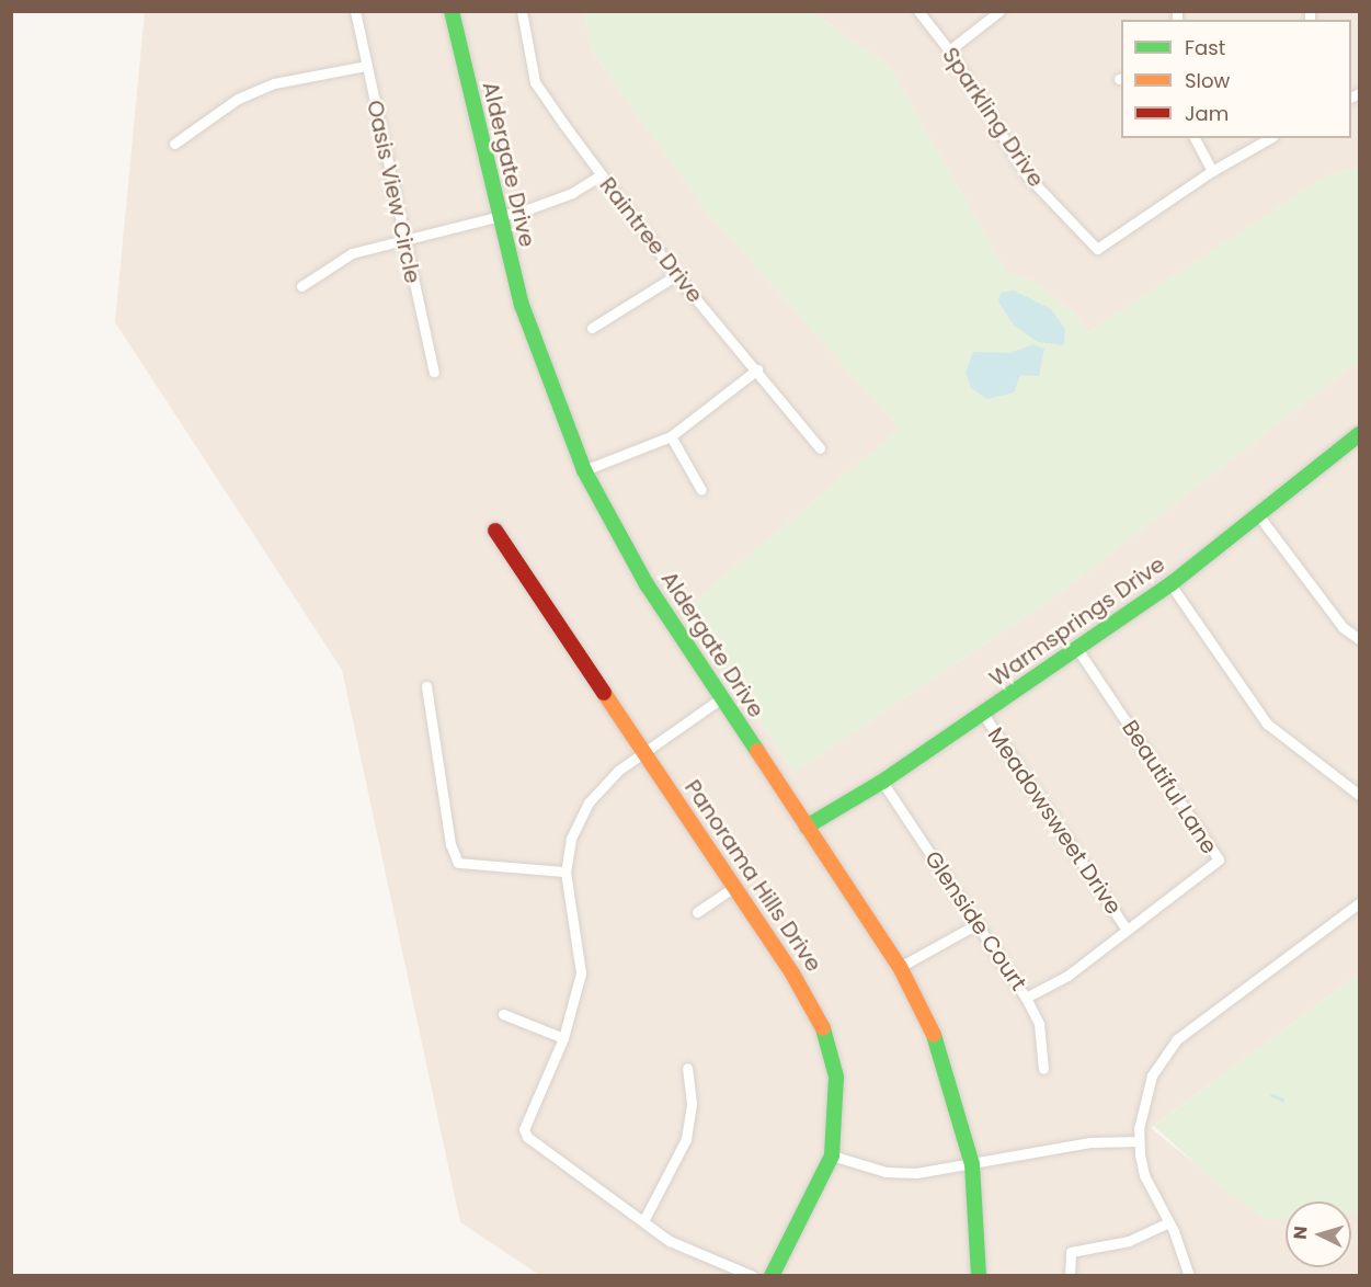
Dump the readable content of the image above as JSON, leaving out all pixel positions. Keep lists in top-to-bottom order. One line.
{"streets":{"street":["Sparkling Drive","Aldergate Drive","Oasis View Circle","Raintree Drive","Warmsprings Drive","Beautiful Lane","Meadowsweet Drive","Panorama Hills Drive","Glenside Court"]},"crossings":[["Aldergate Drive","Warmsprings Drive"],["Warmsprings Drive","Beautiful Lane"],["Warmsprings Drive","Meadowsweet Drive"],["Warmsprings Drive","Glenside Court"],["Beautiful Lane","Meadowsweet Drive"],["Beautiful Lane","Glenside Court"]],"legend":["Fast","Slow","Jam"],"north":"left"}
